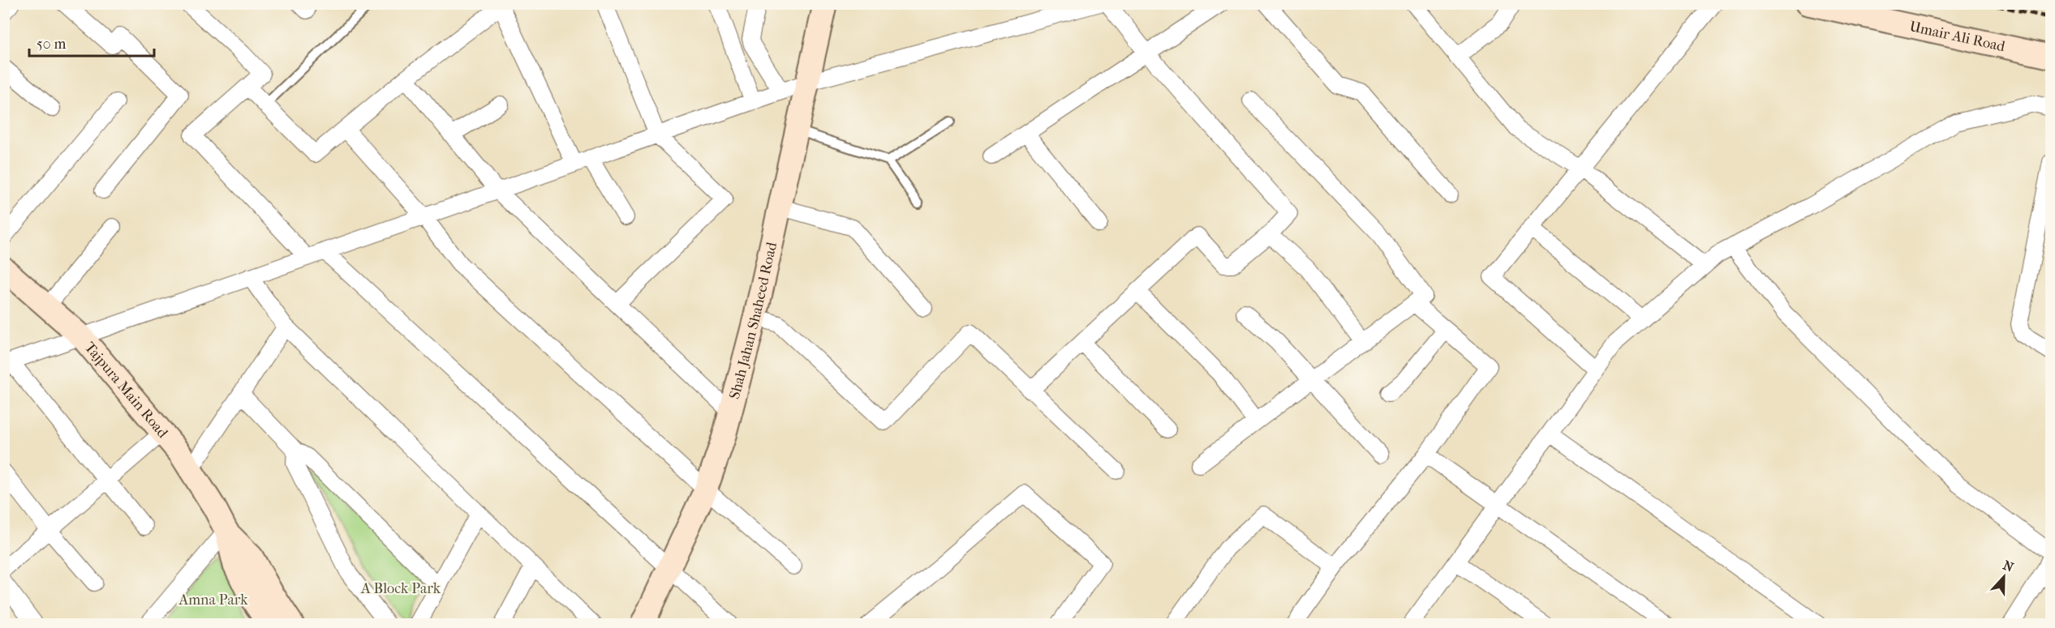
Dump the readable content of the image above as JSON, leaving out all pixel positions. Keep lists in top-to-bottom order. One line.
{"streets":{"street":["Umair Ali Road","Shah Jahan Shaheed Road","Tajpura Main Road"]},"parks":["A Block Park","Amna Park"],"scale_bar":"50 m","north":"top"}
